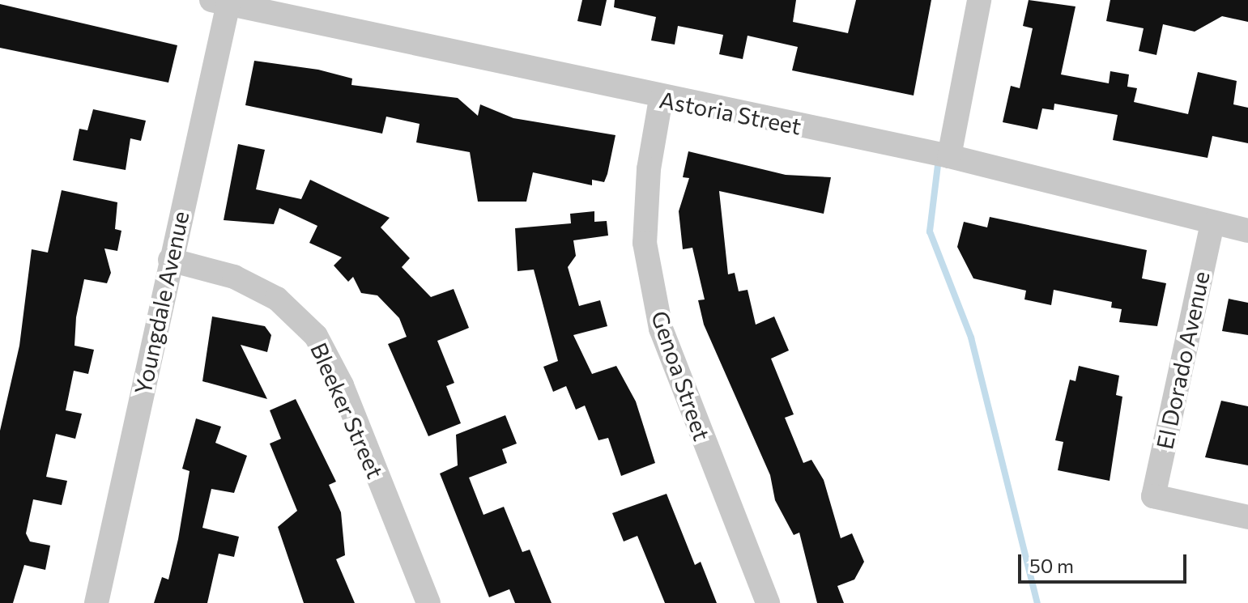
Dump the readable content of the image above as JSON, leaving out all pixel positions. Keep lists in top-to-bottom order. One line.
{"streets":{"street":["Astoria Street","Youngdale Avenue","El Dorado Avenue","Genoa Street","Bleeker Street"]},"crossings":[["Astoria Street","Youngdale Avenue"],["Astoria Street","El Dorado Avenue"],["Astoria Street","Genoa Street"],["Youngdale Avenue","Bleeker Street"]],"scale_bar":"50 m"}
